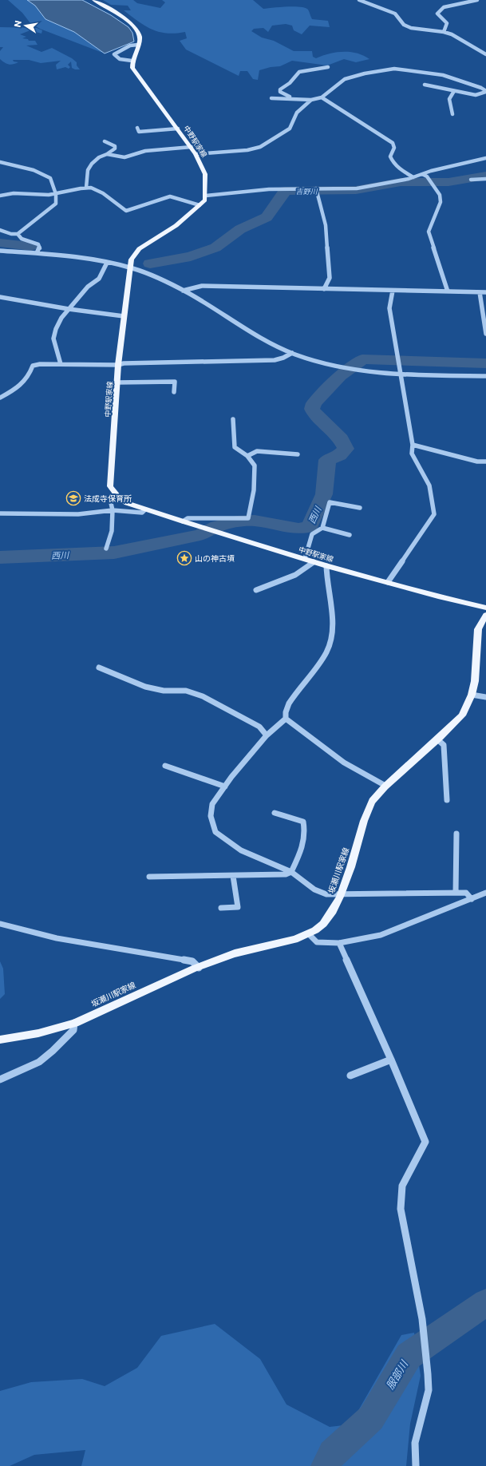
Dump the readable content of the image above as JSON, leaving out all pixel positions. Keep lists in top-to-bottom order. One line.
{"streets":{"main road":["中野駅家線","坂瀬川駅家線"]},"water":["吉野川","西川","服部川"],"places":{"school or university":["法成寺保育所"],"place":["山の神古墳"]},"north":"left"}
